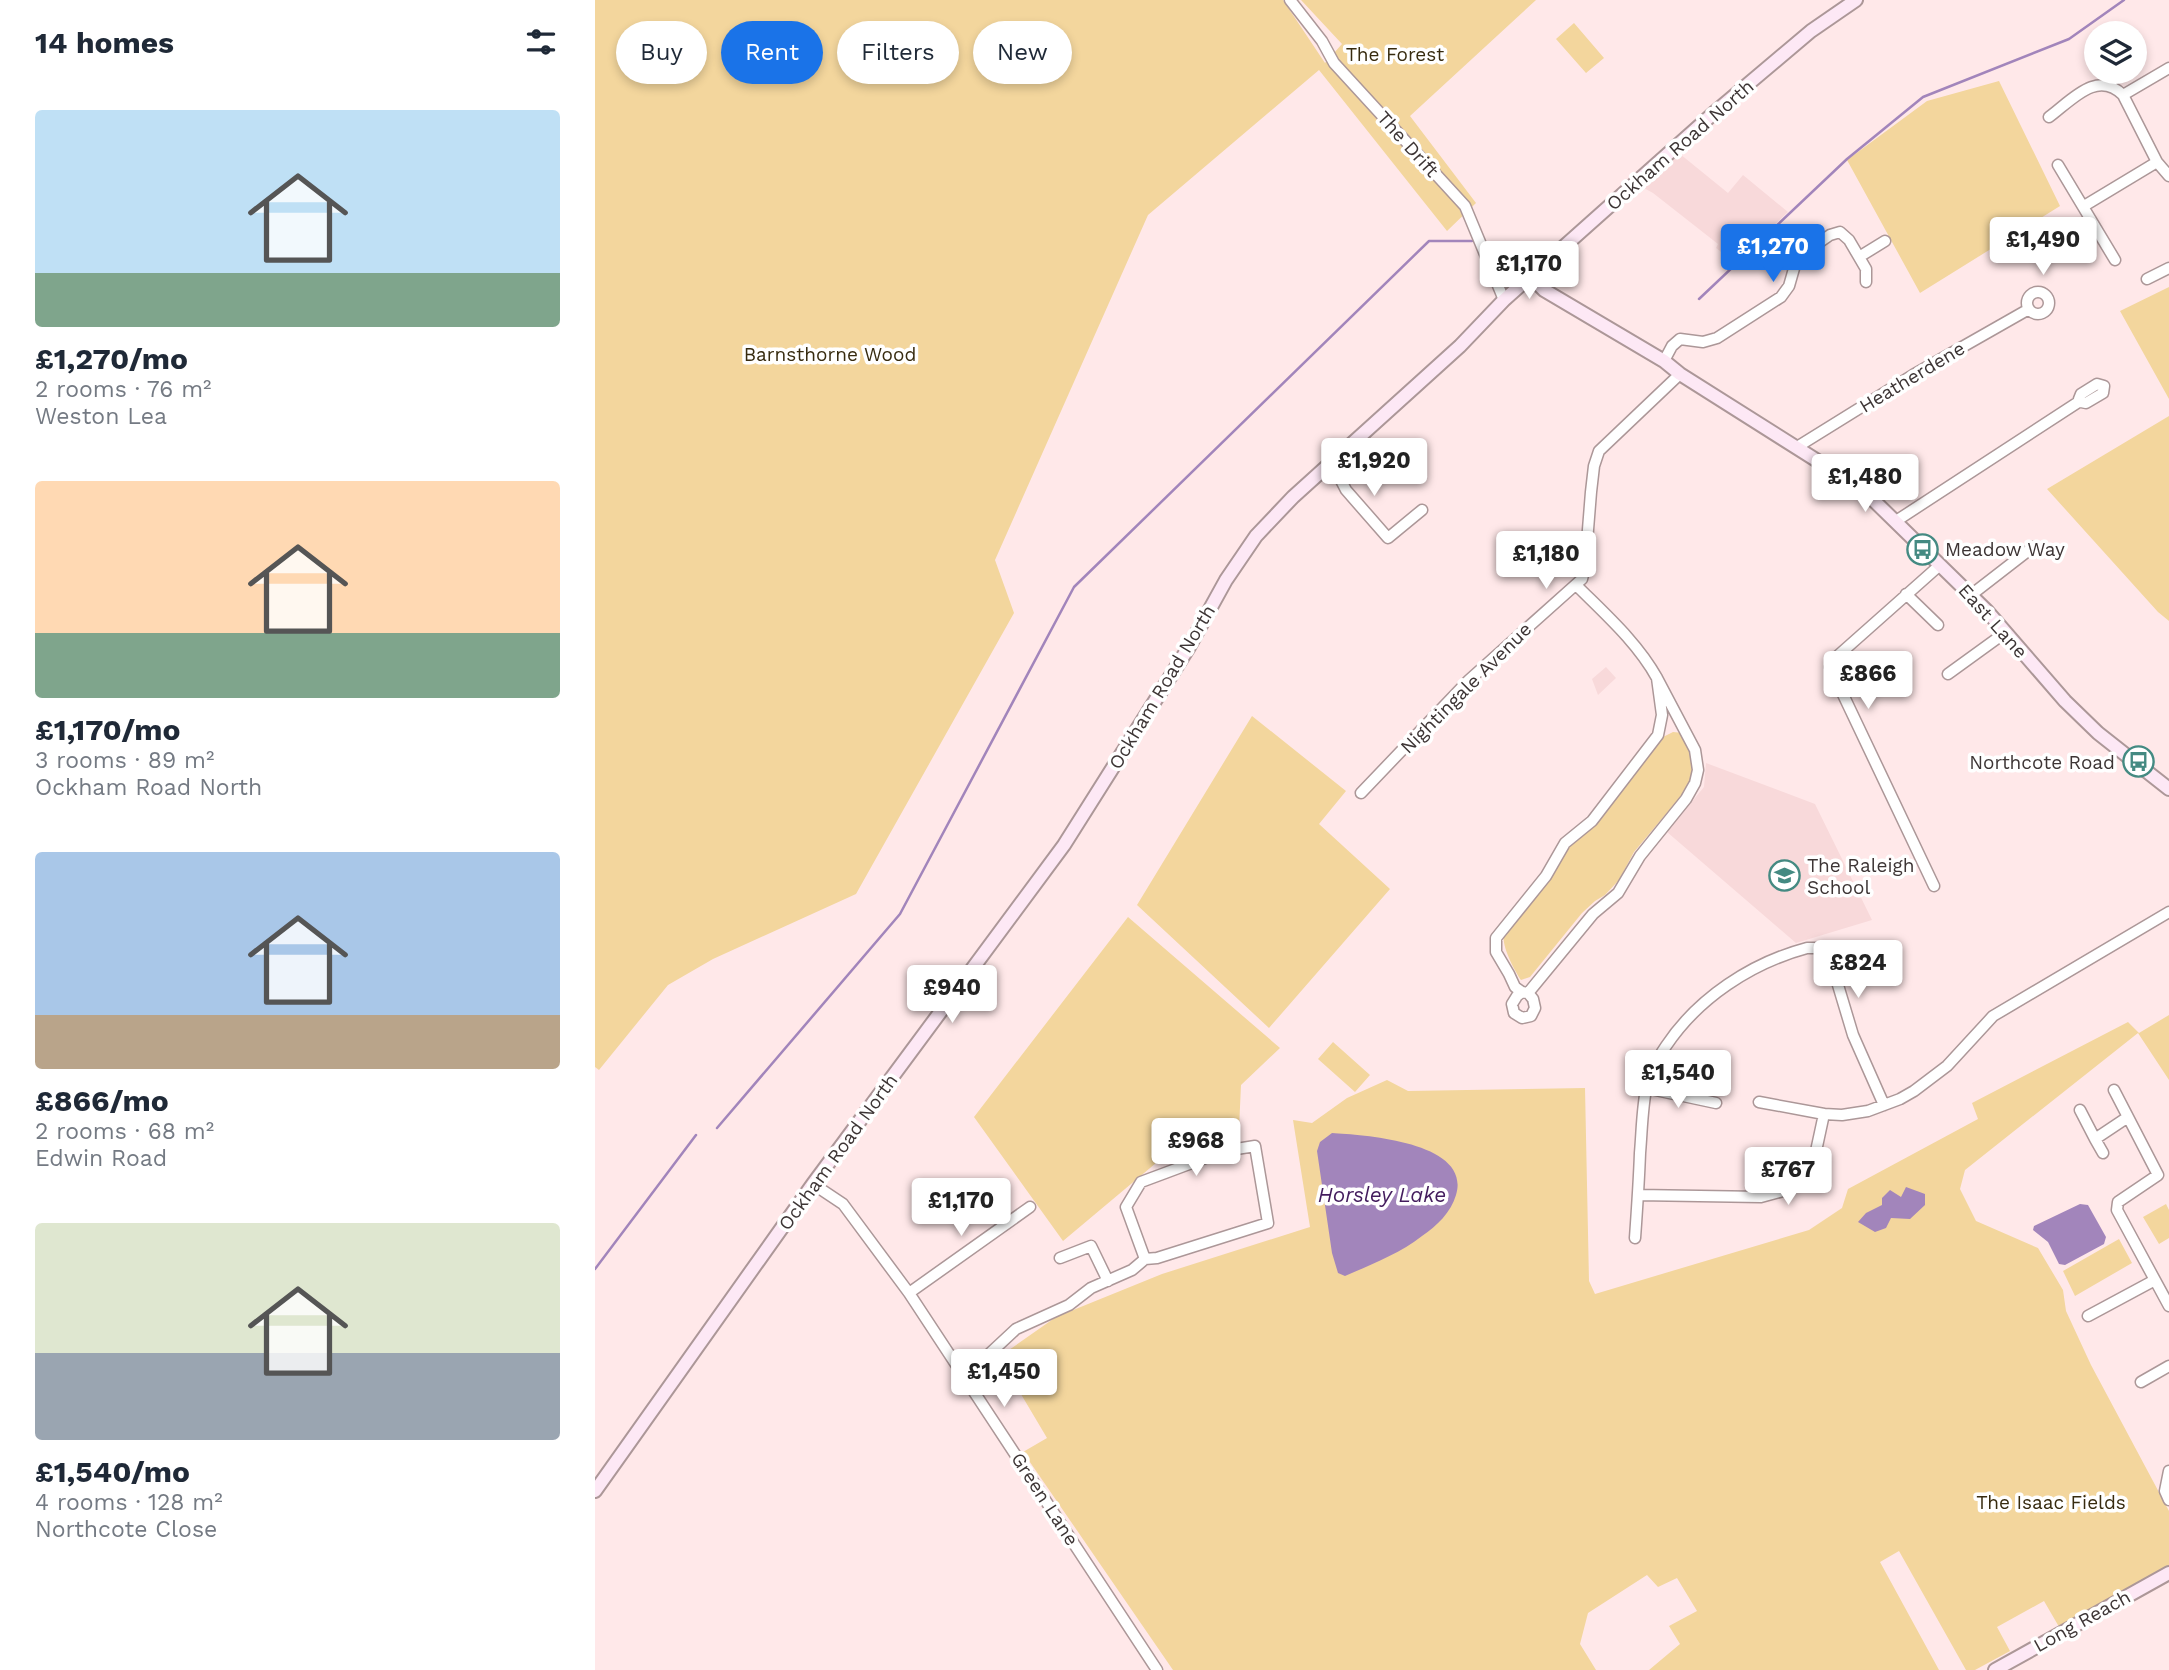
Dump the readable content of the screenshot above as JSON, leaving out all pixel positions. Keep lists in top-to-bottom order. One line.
{"streets":{"main road":["Ockham Road North","East Lane","Long Reach"],"street":["The Drift","Heatherdene","Nightingale Avenue","Green Lane"]},"crossings":[["The Drift","Ockham Road North"],["Ockham Road North","East Lane"],["Ockham Road North","Green Lane"],["Heatherdene","East Lane"]],"water":["Horsley Lake"],"parks":["The Forest","Barnsthorne Wood","The Isaac Fields"],"places":{"bus stop":["Meadow Way","Northcote Road"],"school or university":["The Raleigh School"]},"page":{"heading":"14 homes","chip":["Buy","Rent","Filters","New"],"list":[{"name":"£1,270/mo","note":"2 rooms · 76 m² · Weston Lea"},{"name":"£1,170/mo","note":"3 rooms · 89 m² · Ockham Road North"},{"name":"£866/mo","note":"2 rooms · 68 m² · Edwin Road"},{"name":"£1,540/mo","note":"4 rooms · 128 m² · Northcote Close"}],"price":["£1,490","£1,270","£1,170","£1,920","£1,480","£1,180","£866","£824","£940","£1,540","£968","£767","£1,170","£1,450"]}}
